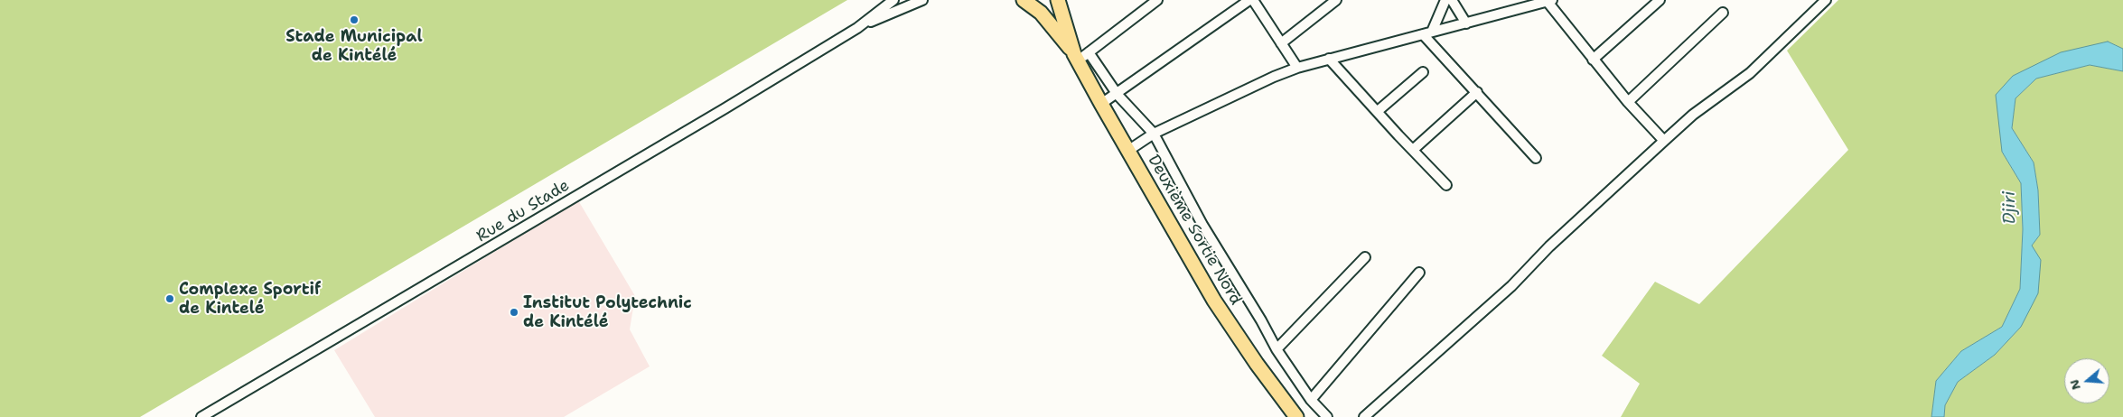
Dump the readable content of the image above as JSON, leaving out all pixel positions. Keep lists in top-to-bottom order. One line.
{"streets":{"main road":["Deuxième Sortie Nord"],"street":["Rue du Stade"]},"water":["Djiri"],"places":["Stade Municipal de Kintélé","Complexe Sportif de Kintelé","Institut Polytechnic de Kintélé"],"north":"left"}
